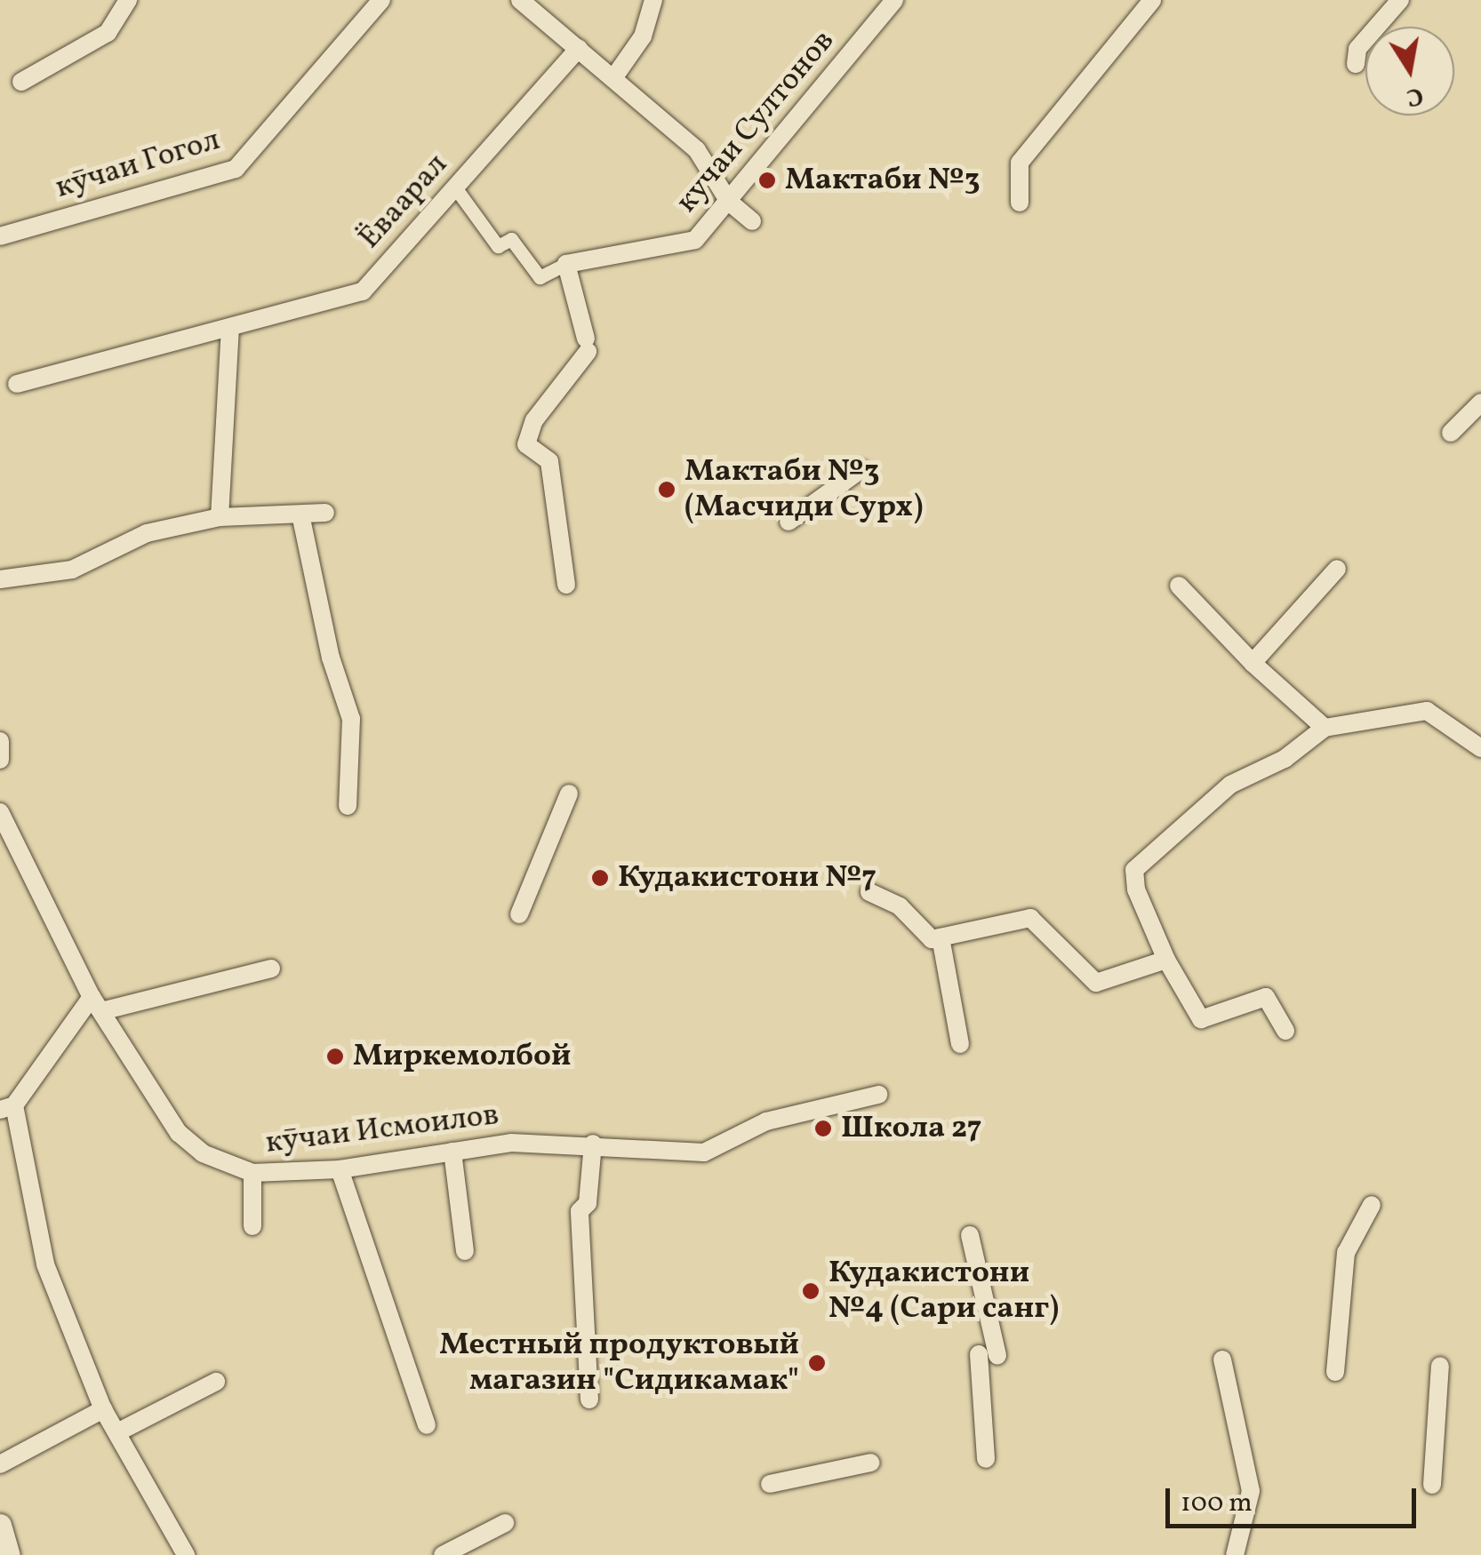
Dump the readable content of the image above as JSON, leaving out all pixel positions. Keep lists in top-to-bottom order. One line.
{"streets":{"street":["кучаи Султонов","кӯчаи Гогол","Ёваарал","кӯчаи Исмоилов"]},"places":["Мактаби №3","Мактаби №3 (Масчиди Сурх)","Кудакистони №7","Миркемолбой","Школа 27","Кудакистони №4 (Сари санг)","Местный продуктовый магазин \"Сидикамак\""],"scale_bar":"100 m","north":"bottom"}
